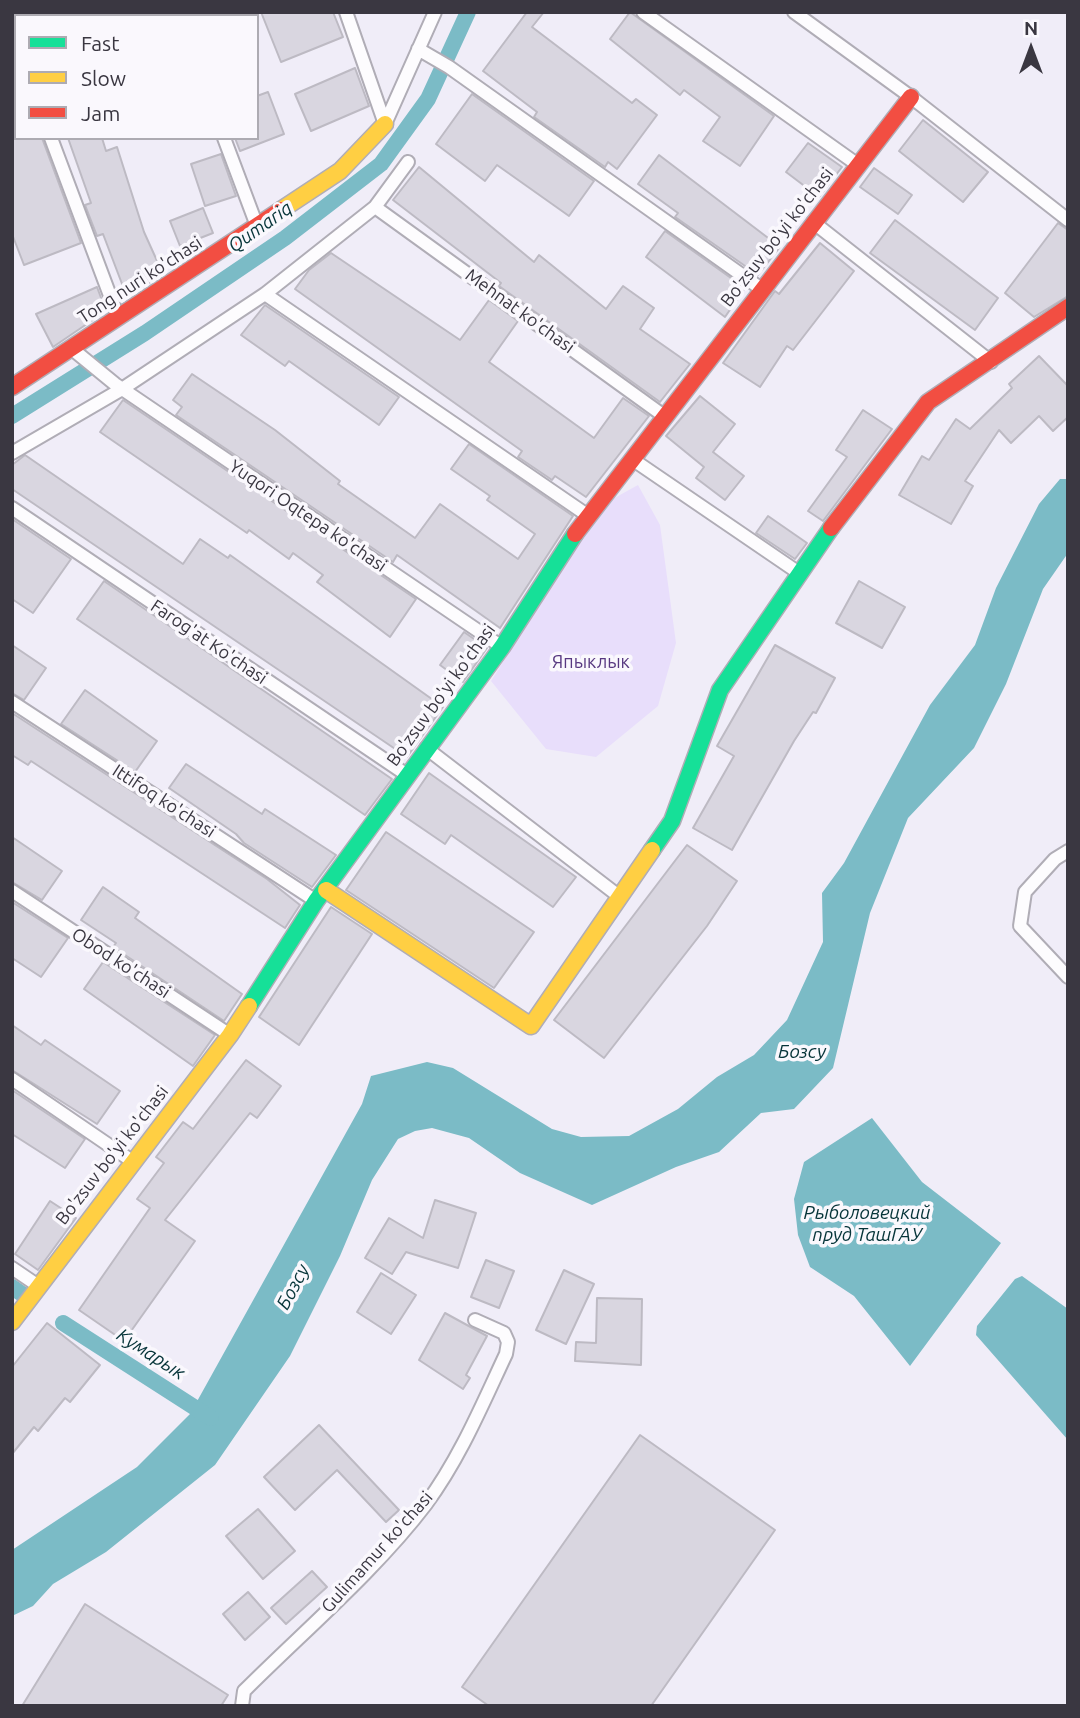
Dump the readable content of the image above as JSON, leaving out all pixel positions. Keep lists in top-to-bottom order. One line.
{"streets":{"street":["Bo'zsuv bo'yi ko'chasi","Tong nuri ko'chasi","Mehnat ko'chasi","Yuqori Oqtepa ko'chasi","Farog'at Ko'chasi","Ittifoq ko'chasi","Obod ko'chasi","Gulimamur ko'chasi"]},"crossings":[["Bo'zsuv bo'yi ko'chasi","Mehnat ko'chasi"],["Bo'zsuv bo'yi ko'chasi","Yuqori Oqtepa ko'chasi"],["Bo'zsuv bo'yi ko'chasi","Farog'at Ko'chasi"],["Bo'zsuv bo'yi ko'chasi","Ittifoq ko'chasi"],["Bo'zsuv bo'yi ko'chasi","Obod ko'chasi"],["Tong nuri ko'chasi","Yuqori Oqtepa ko'chasi"]],"water":["Qumariq","Бозсу","Рыболовецкий пруд ТашГАУ","Кумарык"],"parks":["Япыклык"],"legend":["Fast","Slow","Jam"],"north":"top"}
